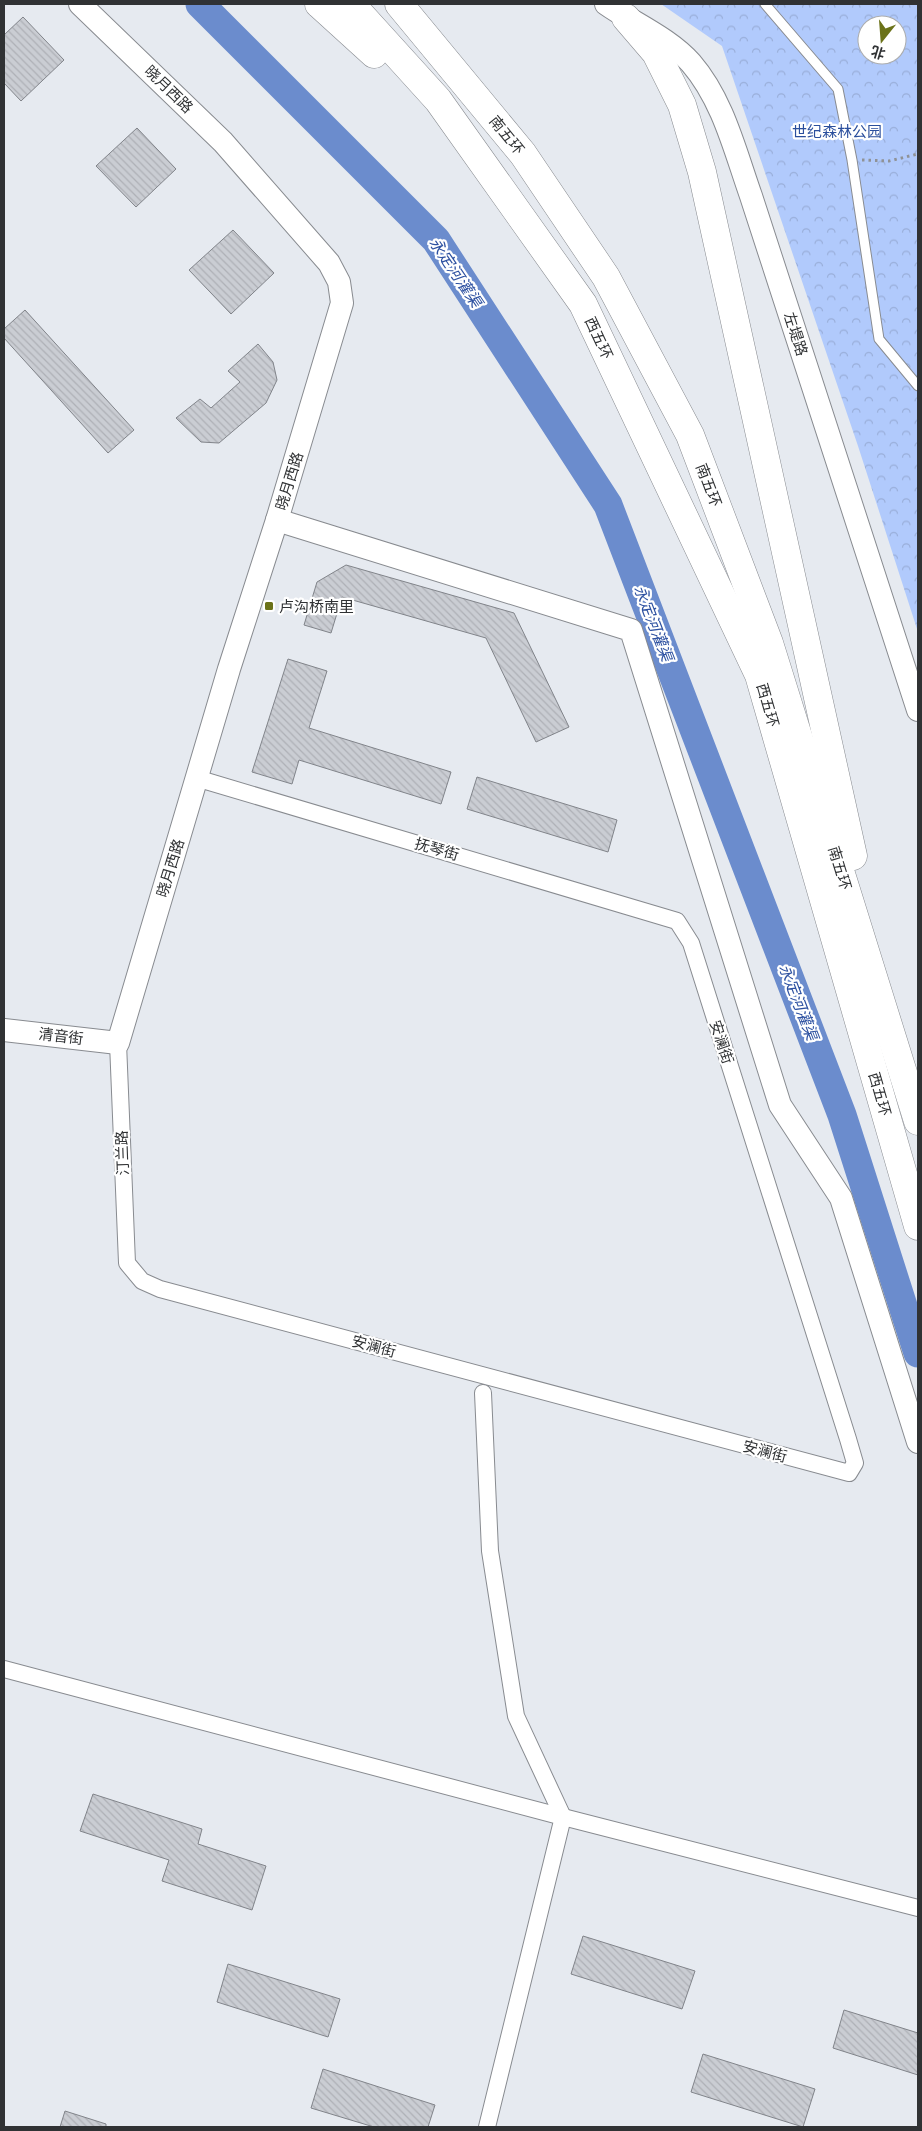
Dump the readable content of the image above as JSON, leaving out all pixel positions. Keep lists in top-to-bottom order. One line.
{"streets":{"highway":["南五环","西五环"],"street":["晓月西路","左堤路","抚琴街","清音街","安澜街","汀兰路"]},"crossings":[["晓月西路","抚琴街"],["晓月西路","清音街"],["晓月西路","汀兰路"],["南五环","西五环"],["抚琴街","安澜街"],["清音街","汀兰路"],["安澜街","汀兰路"]],"water":["永定河灌渠"],"parks":["世纪森林公园"],"places":{"transit":["卢沟桥南里"]},"north":"bottom"}
